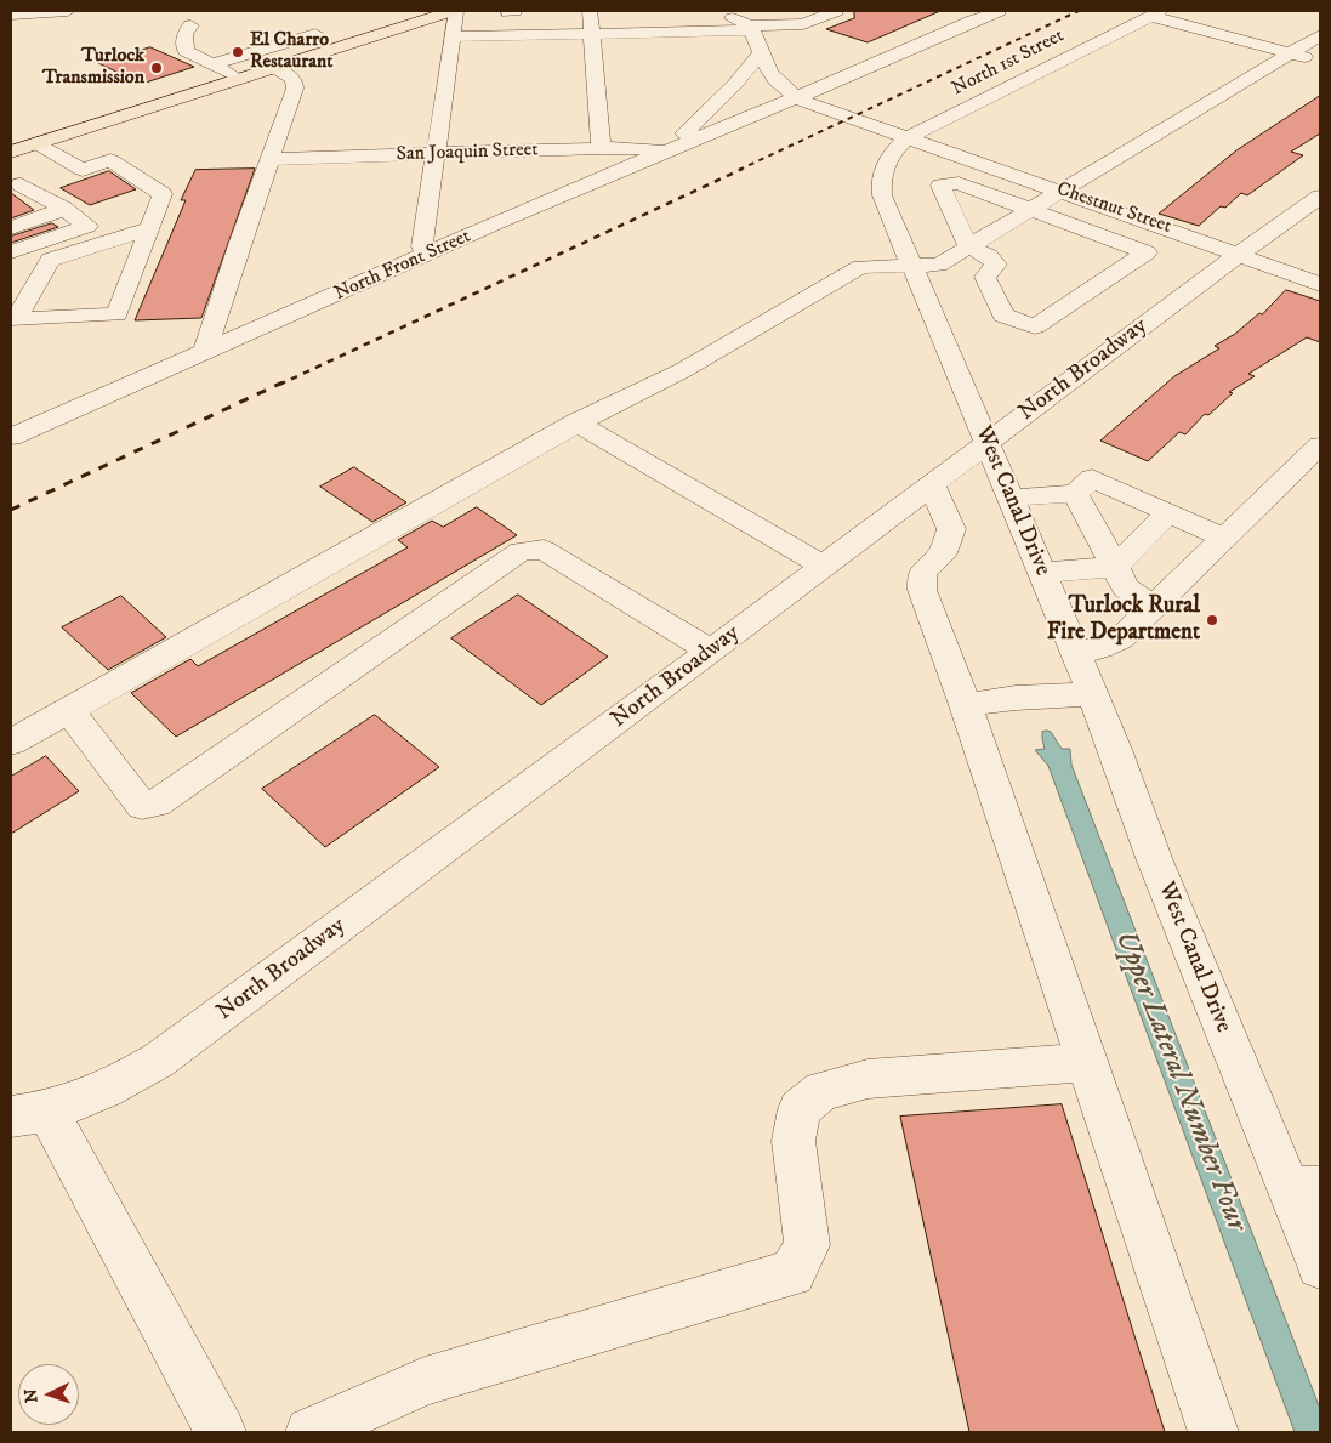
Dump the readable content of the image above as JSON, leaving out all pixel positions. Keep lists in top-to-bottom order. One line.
{"streets":{"street":["North 1st Street","San Joaquin Street","Chestnut Street","North Front Street","North Broadway","West Canal Drive"]},"crossings":[["North 1st Street","Chestnut Street"],["North 1st Street","West Canal Drive"],["San Joaquin Street","North Front Street"],["Chestnut Street","North Broadway"],["Chestnut Street","West Canal Drive"],["North Broadway","West Canal Drive"]],"water":["Upper Lateral Number Four"],"places":["El Charro Restaurant","Turlock Transmission","Turlock Rural Fire Department"],"north":"left"}
